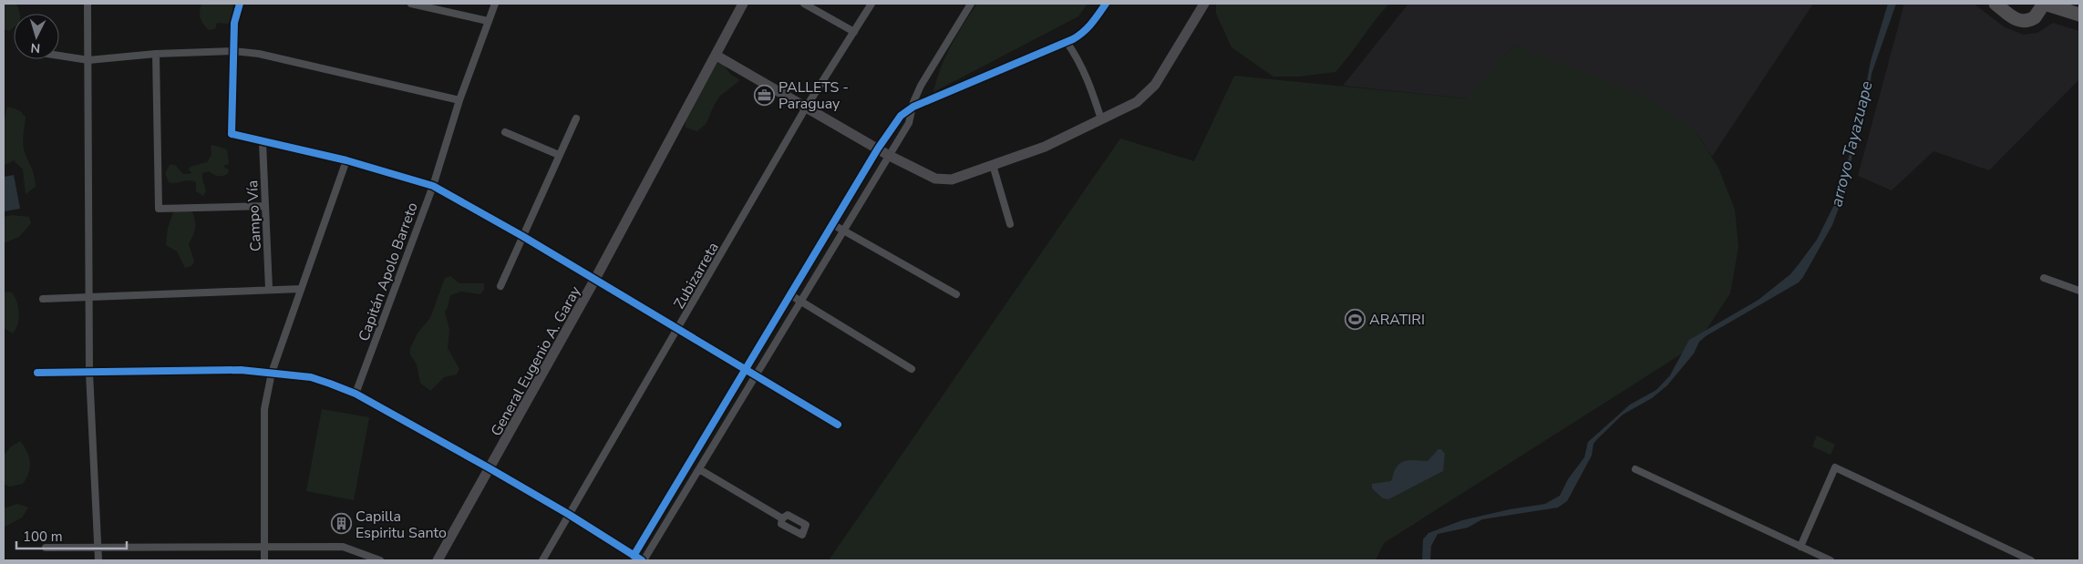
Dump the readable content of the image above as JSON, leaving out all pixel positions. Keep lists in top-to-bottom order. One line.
{"streets":{"street":["Campo Vía","Capitán Apolo Barreto","Zubizarreta","General Eugenio A. Garay"]},"water":["arroyo Tayazuape"],"places":{"office":["PALLETS - Paraguay"],"sports":["ARATIRI"],"building":["Capilla Espiritu Santo"]},"scale_bar":"100 m","north":"bottom"}
